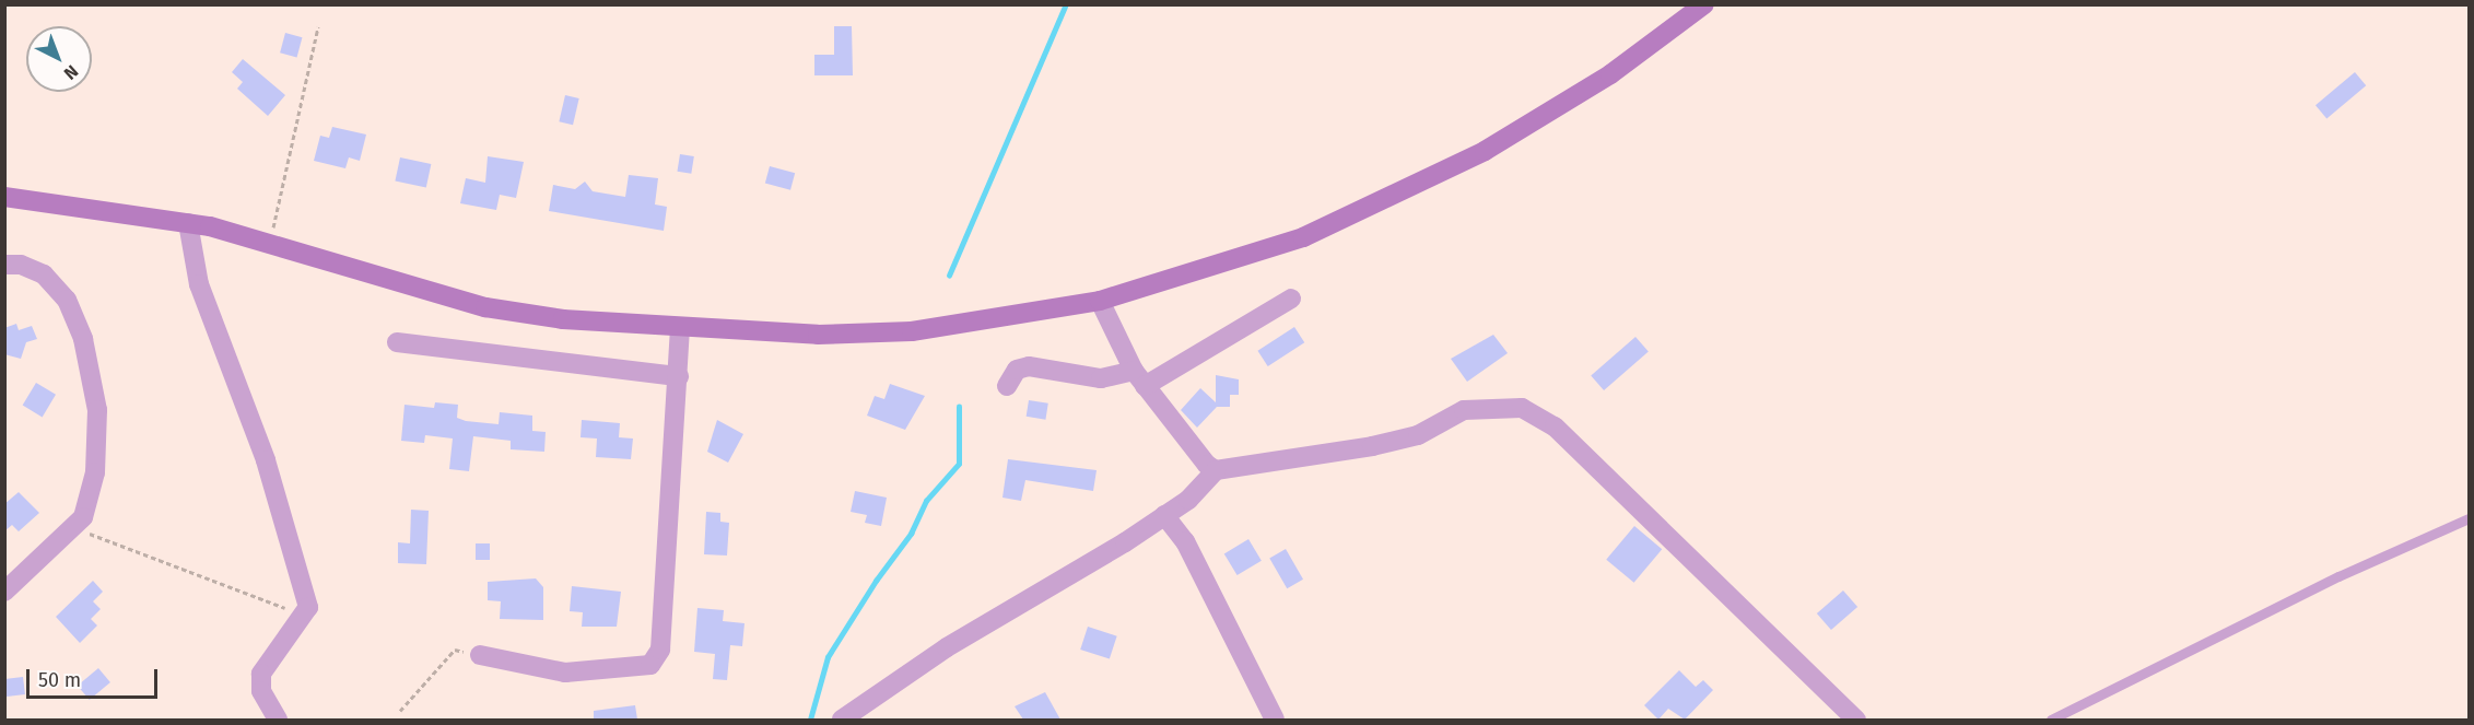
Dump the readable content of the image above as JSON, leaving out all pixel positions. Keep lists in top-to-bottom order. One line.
{"scale_bar":"50 m","north":"bottom right"}
